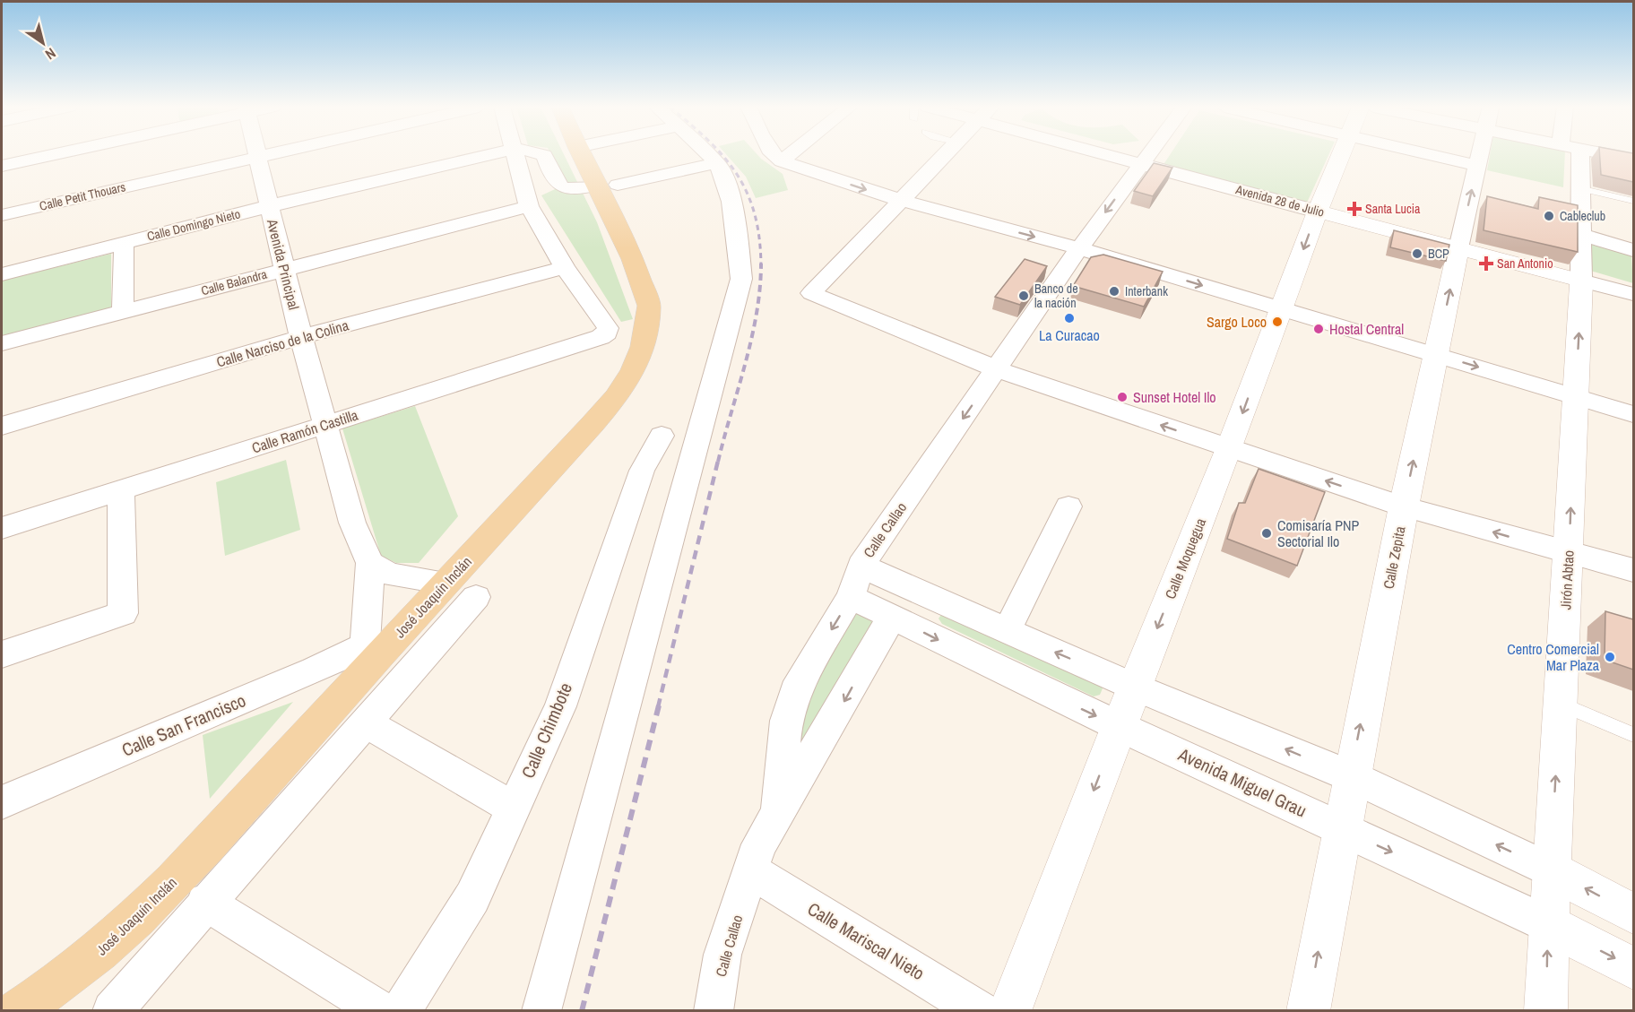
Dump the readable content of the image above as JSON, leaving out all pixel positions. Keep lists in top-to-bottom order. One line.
{"streets":{"main road":["José Joaquín Inclán"],"street":["Calle Petit Thouars","Avenida 28 de Julio","Calle Domingo Nieto","Avenida Principal","Calle Balandra","Calle Narciso de la Colina","Calle Ramón Castilla","Calle Callao","Calle Zepita","Calle Moquegua","Jirón Abtao","Calle San Francisco","Calle Chimbote","Avenida Miguel Grau","Calle Mariscal Nieto"]},"crossings":[["Calle Petit Thouars","Avenida Principal"],["Avenida 28 de Julio","Calle Callao"],["Avenida 28 de Julio","Calle Zepita"],["Avenida 28 de Julio","Calle Moquegua"],["Avenida 28 de Julio","Jirón Abtao"],["Calle Domingo Nieto","Avenida Principal"],["Calle Domingo Nieto","José Joaquín Inclán"],["Avenida Principal","Calle Balandra"],["Avenida Principal","Calle Narciso de la Colina"],["Avenida Principal","Calle Ramón Castilla"],["Avenida Principal","José Joaquín Inclán"],["Avenida Principal","Calle San Francisco"],["Calle Narciso de la Colina","Calle Ramón Castilla"],["Calle Callao","Avenida Miguel Grau"],["Calle Callao","Calle Mariscal Nieto"],["Calle Zepita","Avenida Miguel Grau"],["Calle Moquegua","Avenida Miguel Grau"],["Jirón Abtao","Avenida Miguel Grau"],["José Joaquín Inclán","Calle San Francisco"]],"one_way":["Calle Zepita","Calle Moquegua","Jirón Abtao"],"places":{"health":["Santa Lucia","San Antonio"],"other":["Cableclub","BCP","Interbank","Banco de la nación","La Curacao","Sargo Loco","Hostal Central","Sunset Hotel Ilo","Comisaría PNP Sectorial Ilo","Centro Comercial Mar Plaza"]},"north":"bottom right"}
